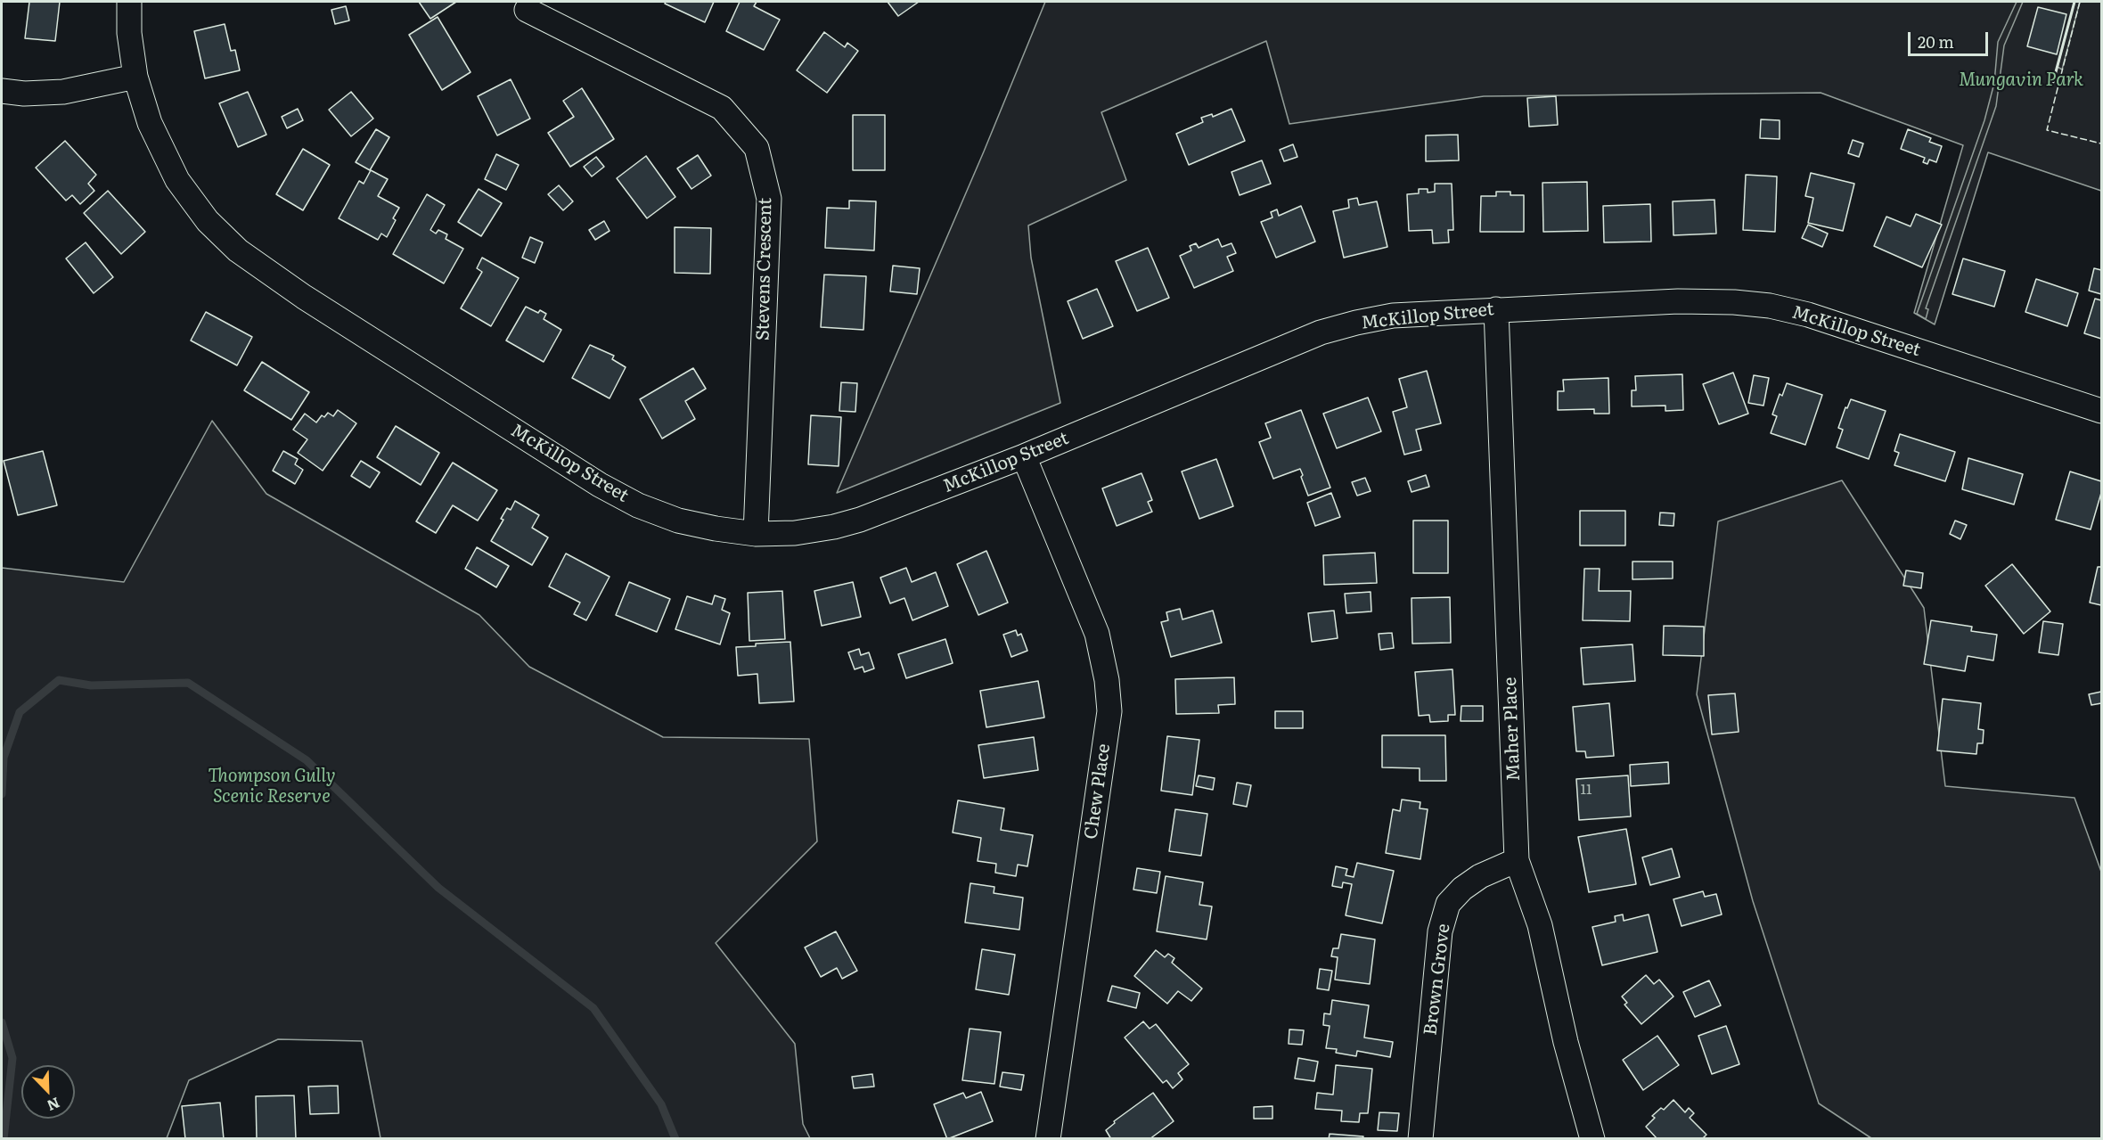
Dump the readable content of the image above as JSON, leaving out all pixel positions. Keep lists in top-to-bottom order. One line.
{"streets":{"street":["Stevens Crescent","McKillop Street","Maher Place","Chew Place","Brown Grove"]},"crossings":[["Stevens Crescent","McKillop Street"],["McKillop Street","Maher Place"],["McKillop Street","Chew Place"],["Maher Place","Brown Grove"]],"parks":["Mungavin Park","Thompson Gully Scenic Reserve"],"house_numbers":["11"],"scale_bar":"20 m","north":"bottom right"}
